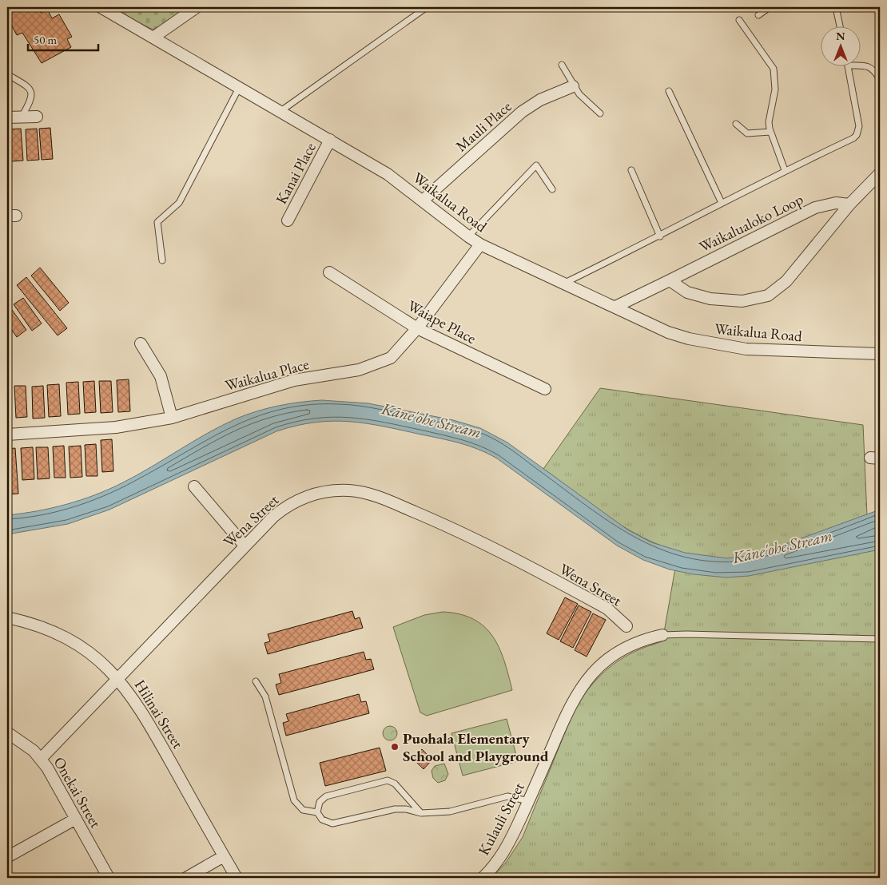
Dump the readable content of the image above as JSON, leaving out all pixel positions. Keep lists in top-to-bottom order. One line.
{"streets":{"street":["Mauli Place","Kanai Place","Waikalua Road","Waikalualoko Loop","Waiape Place","Waikalua Place","Wena Street","Hilinai Street","Onekai Street","Kulauli Street"]},"crossings":[["Mauli Place","Waikalua Road"],["Kanai Place","Waikalua Road"],["Waikalua Road","Waikalualoko Loop"],["Waikalua Road","Waikalua Place"],["Waiape Place","Waikalua Place"],["Wena Street","Hilinai Street"],["Wena Street","Onekai Street"]],"water":["Kāne'ohe Stream"],"places":["Puohala Elementary School and Playground"],"scale_bar":"50 m","north":"top"}
